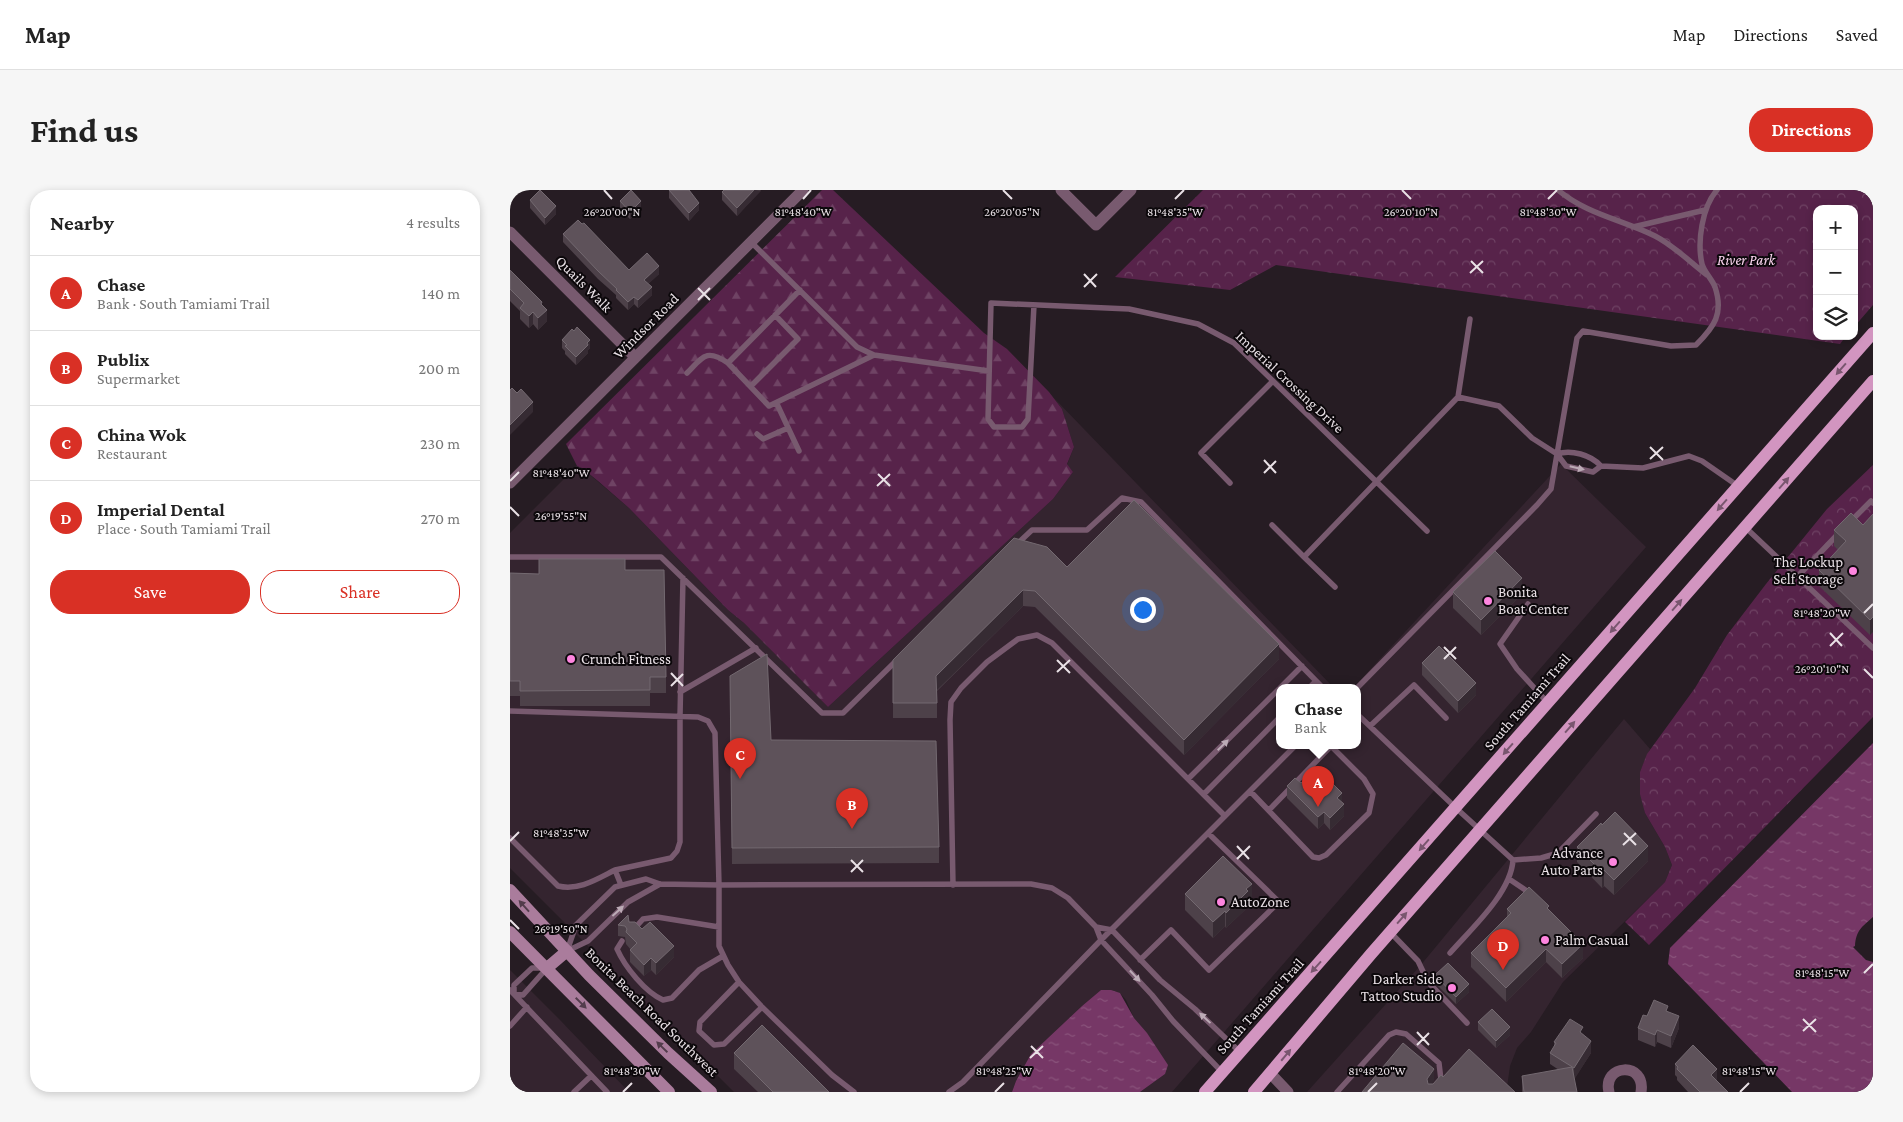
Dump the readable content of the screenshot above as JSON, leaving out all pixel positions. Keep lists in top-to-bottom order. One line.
{"streets":{"main road":["South Tamiami Trail","Bonita Beach Road Southwest"],"street":["Quails Walk","Windsor Road"],"lane":["Imperial Crossing Drive"]},"crossings":[["Quails Walk","Windsor Road"]],"parks":["River Park"],"places":["The Lockup Self Storage","Bonita Boat Center","Crunch Fitness","Advance Auto Parts","AutoZone","Palm Casual","Darker Side Tattoo Studio"],"page":{"header":"Map","nav":["Map","Directions","Saved"],"buttons":["Directions",["Save","Share"]],"title":"Find us","heading":["Nearby","4 results"],"map_buttons":["+","−"],"list":[{"mark":"A","name":"Chase","note":"Bank · South Tamiami Trail","value":"140 m"},{"mark":"B","name":"Publix","note":"Supermarket","value":"200 m"},{"mark":"C","name":"China Wok","note":"Restaurant","value":"230 m"},{"mark":"D","name":"Imperial Dental","note":"Place · South Tamiami Trail","value":"270 m"}],"popup":["Chase","Bank"],"pins":["C","A","B","D"]},"coordinates":["81°48'40\"W","81°48'35\"W","81°48'30\"W","26°20'00\"N","26°20'05\"N","26°20'10\"N","26°19'55\"N","81°48'20\"W","26°19'50\"N","81°48'15\"W","81°48'25\"W"]}
